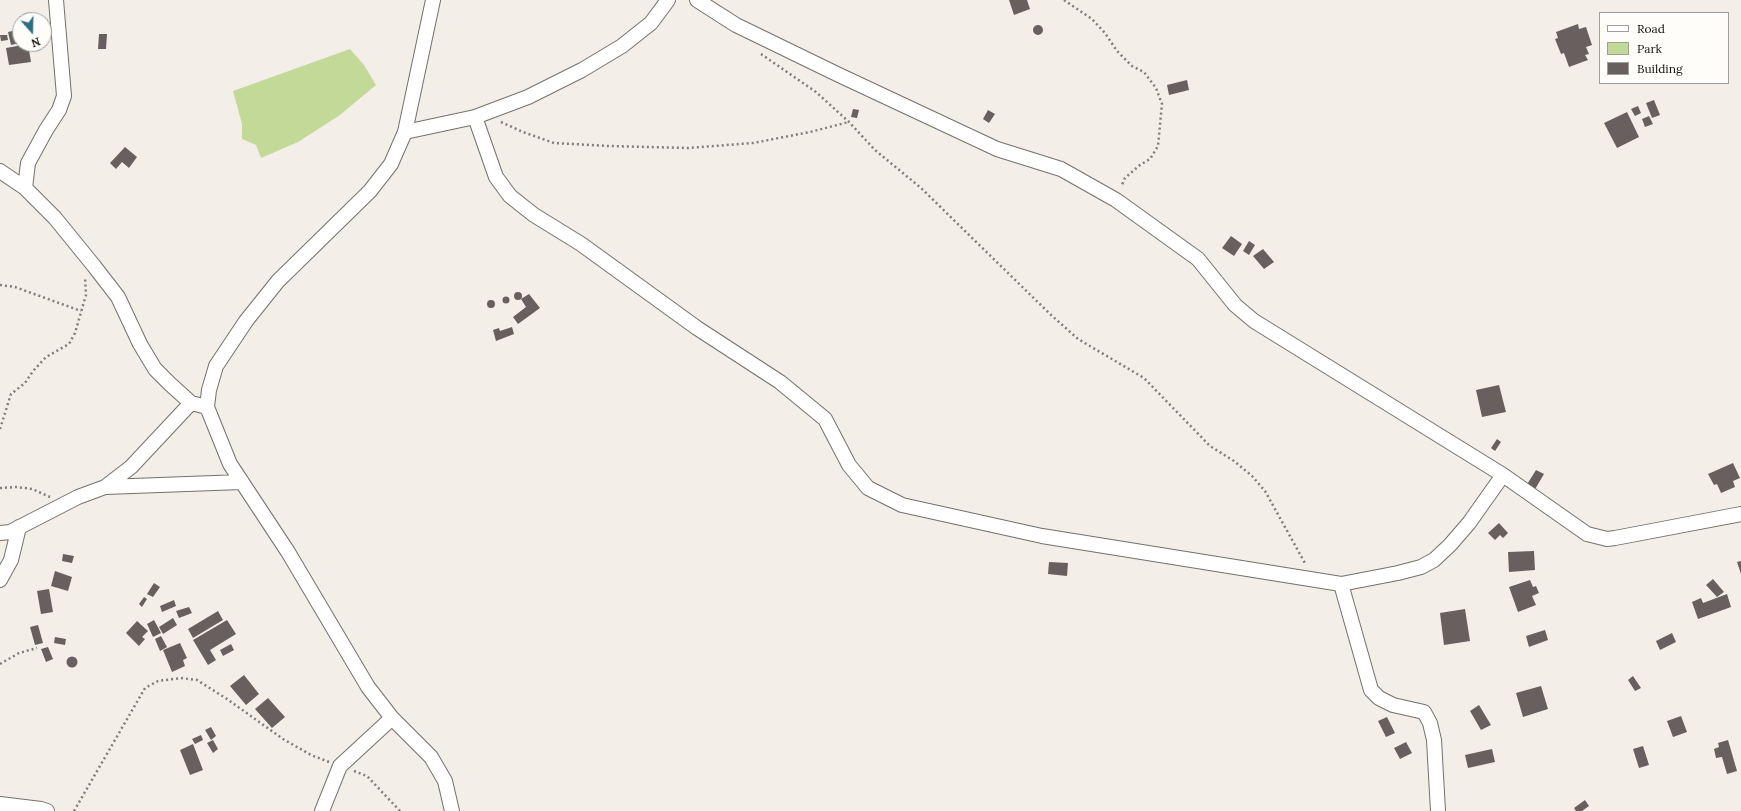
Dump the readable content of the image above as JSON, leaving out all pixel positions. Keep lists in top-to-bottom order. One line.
{"legend":["Road","Park","Building"],"north":"bottom"}
